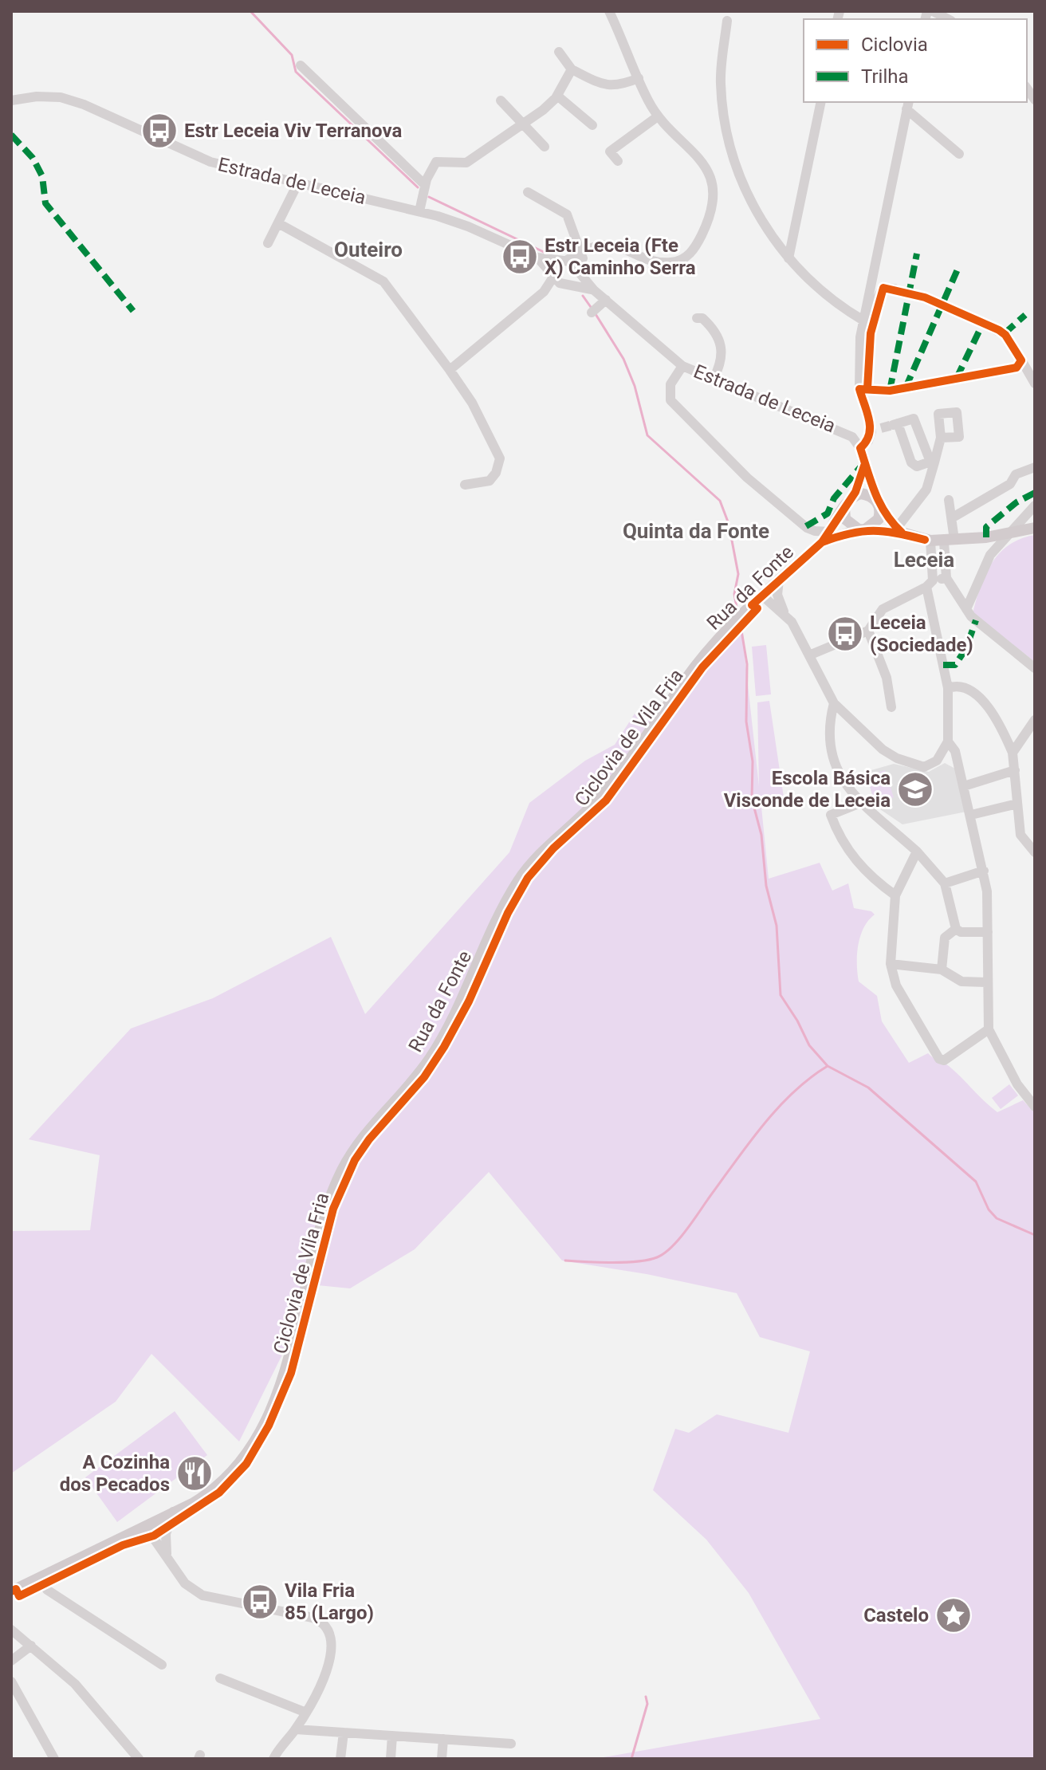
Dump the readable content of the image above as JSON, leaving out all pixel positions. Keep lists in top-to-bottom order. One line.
{"streets":{"main road":["Rua da Fonte"],"street":["Estrada de Leceia"],"cycle path":["Ciclovia de Vila Fria"]},"districts":["Outeiro","Quinta da Fonte","Leceia"],"places":{"bus stop":["Estr Leceia Viv Terranova","Estr Leceia (Fte X) Caminho Serra","Leceia (Sociedade)","Vila Fria 85 (Largo)"],"school or university":["Escola Básica Visconde de Leceia"],"restaurant":["A Cozinha dos Pecados"],"place":["Castelo"]},"legend":["Ciclovia","Trilha"]}
